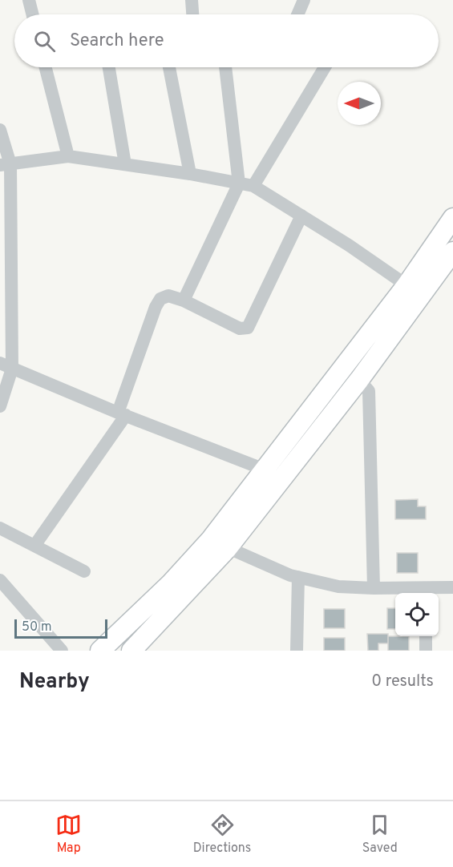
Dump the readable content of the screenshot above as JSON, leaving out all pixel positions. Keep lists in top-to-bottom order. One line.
{"scale_bar":"50 m","north":"left","page":{"search":"Search here","scale":"50 m","heading":["Nearby","0 results"],"nav":["Map","Directions","Saved"]}}
